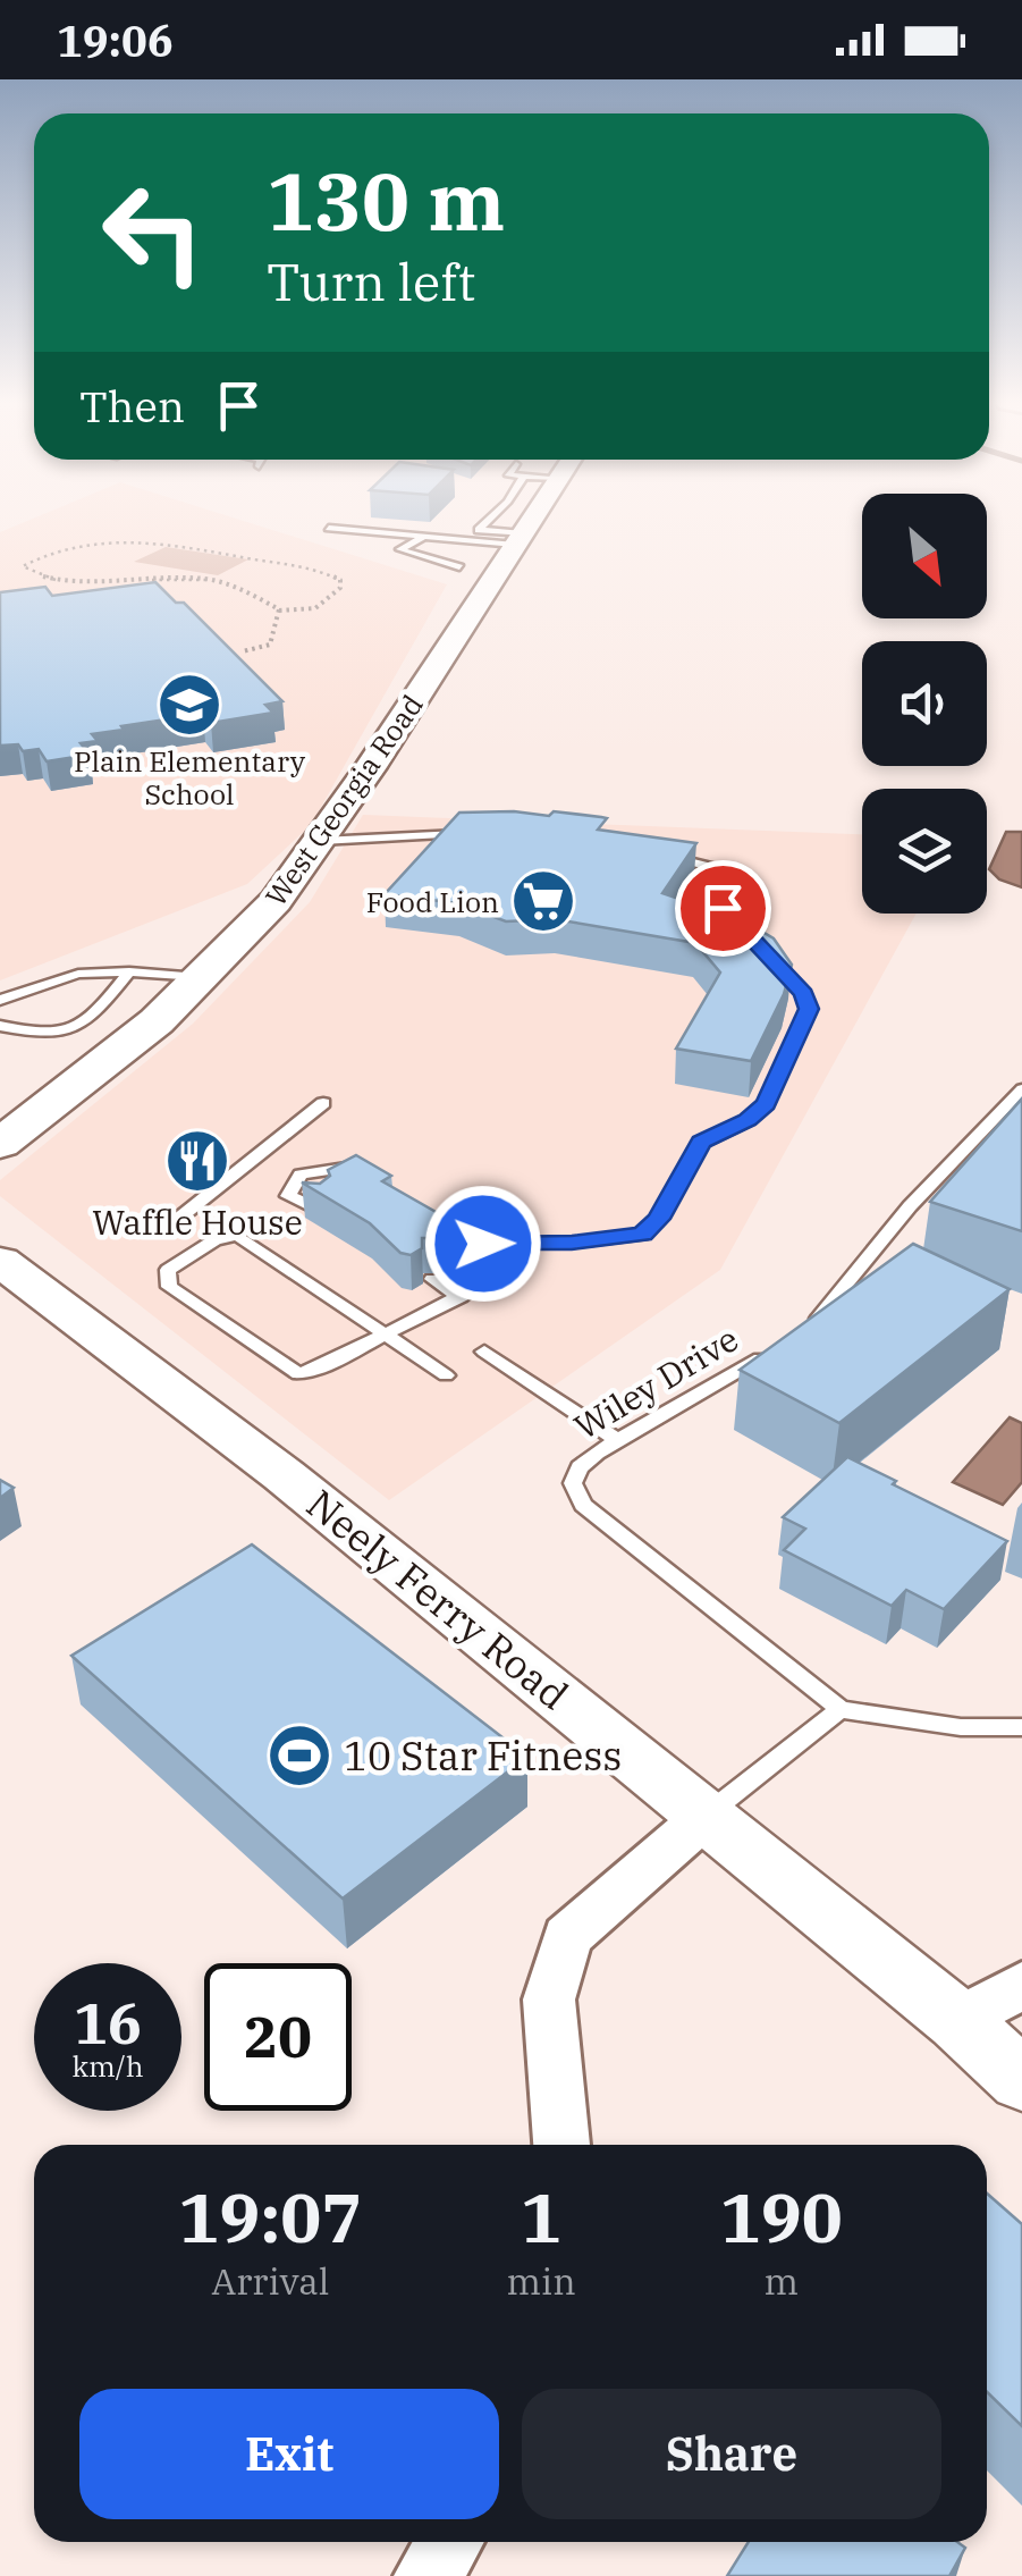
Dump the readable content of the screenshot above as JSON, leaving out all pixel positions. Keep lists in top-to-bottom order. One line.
{"streets":{"main road":["West Georgia Road"],"street":["Neely Ferry Road"],"lane":["Wiley Drive"]},"places":{"school or university":["Plain Elementary School"],"supermarket":["Food Lion"],"restaurant":["Waffle House"],"sports":["10 Star Fitness"]},"north":"bottom right","page":{"status":"19:06","turn":["130 m","Turn left"],"then":"Then","speed":"16 km/h","limit":"20","eta":["19:07","Arrival","1","min","190","m"],"buttons":["Exit","Share"]}}
